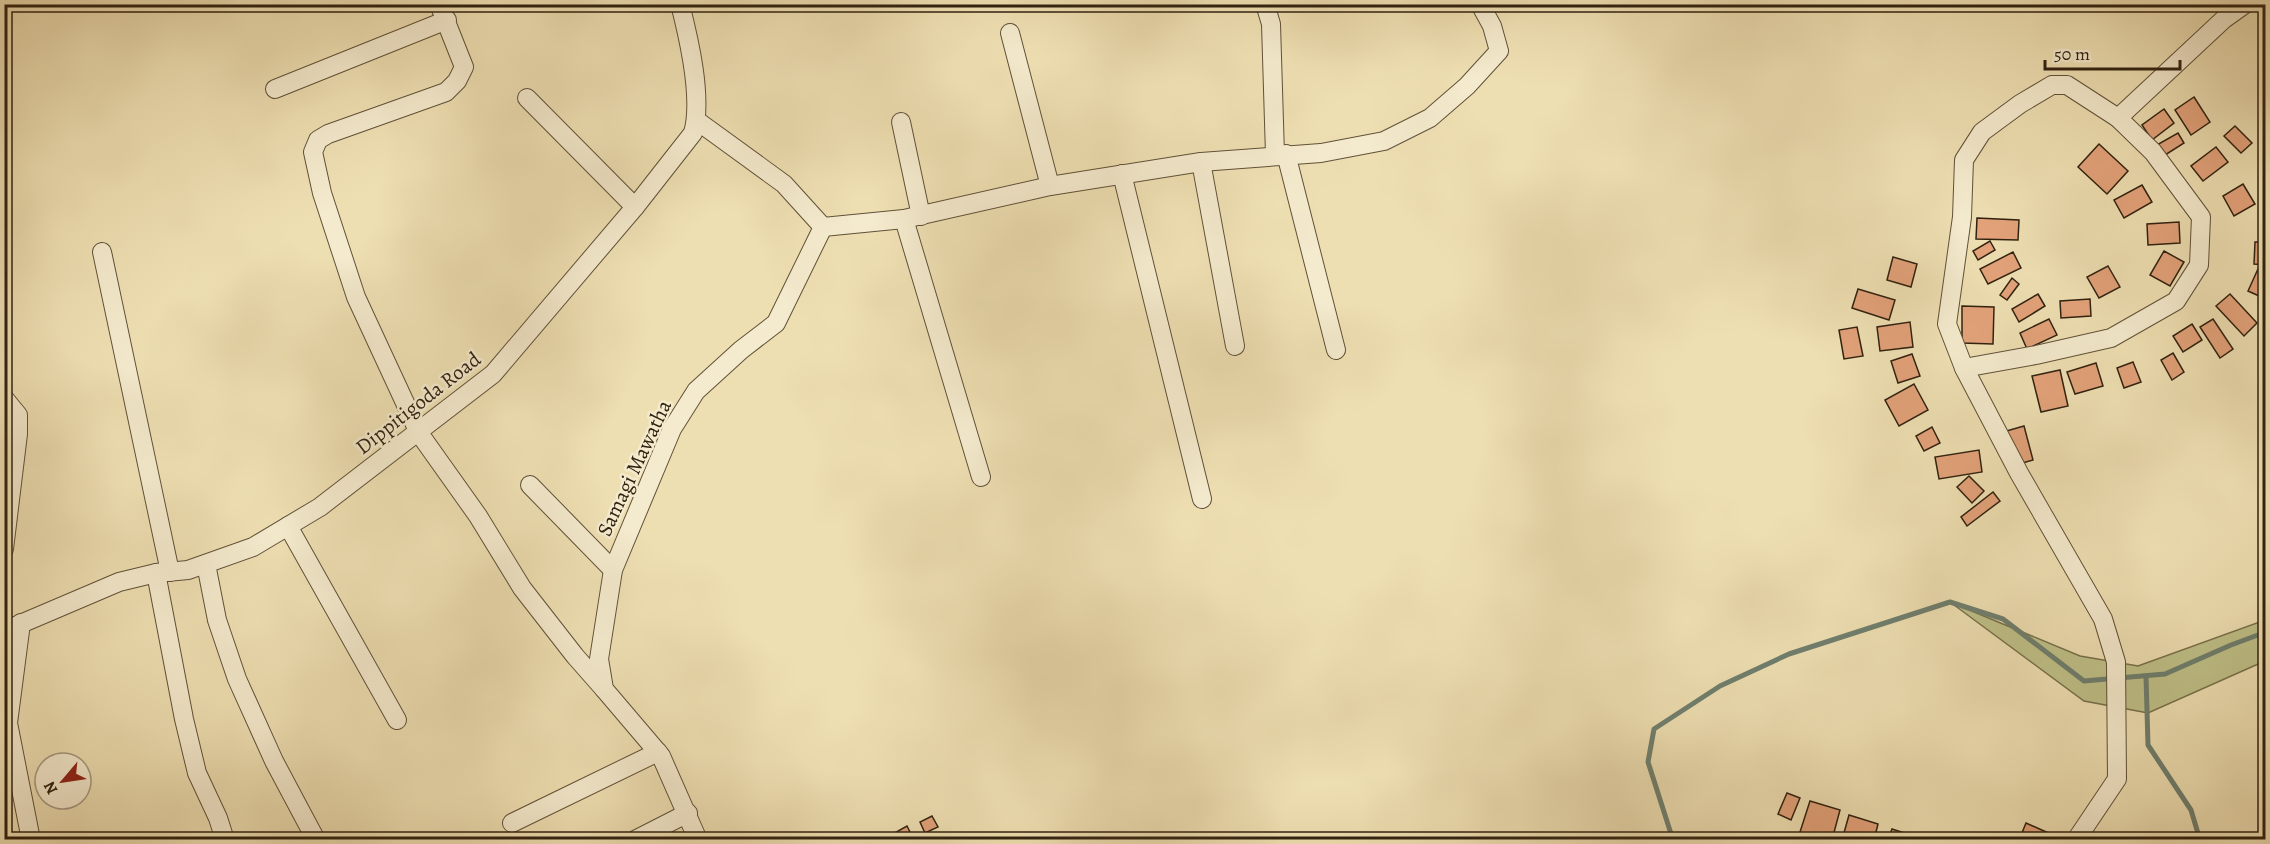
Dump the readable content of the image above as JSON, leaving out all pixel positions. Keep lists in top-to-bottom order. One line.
{"streets":{"street":["Dippitigoda Road","Samagi Mawatha"]},"scale_bar":"50 m","north":"bottom left"}
